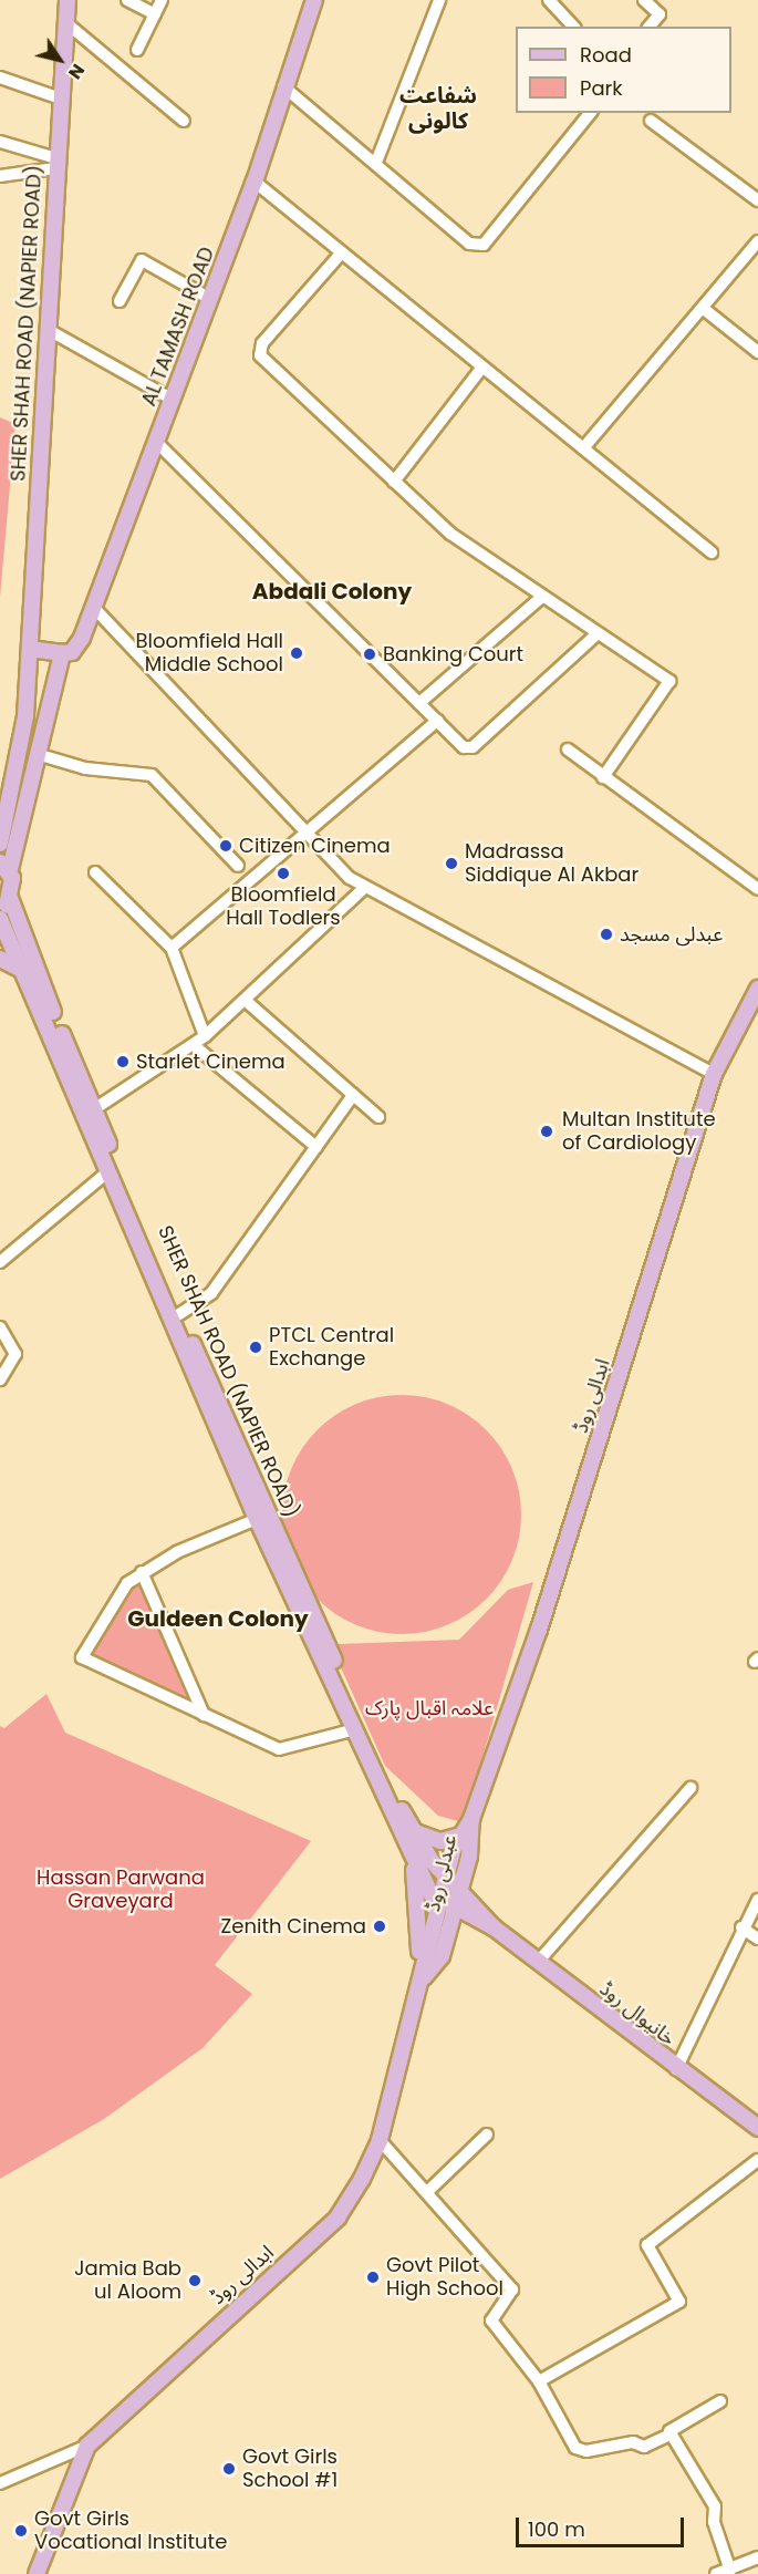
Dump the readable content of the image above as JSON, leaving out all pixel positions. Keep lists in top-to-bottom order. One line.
{"streets":{"main road":["SHER SHAH ROAD (NAPIER ROAD)","AL TAMASH ROAD","ابدالی روڈ","عبدلی روڈ","خانیوال روڈ"]},"crossings":[["SHER SHAH ROAD (NAPIER ROAD)","خانیوال روڈ"],["ابدالی روڈ","عبدلی روڈ"],["عبدلی روڈ","خانیوال روڈ"]],"districts":["شفاعت کالونی","Abdali Colony","Guldeen Colony"],"parks":["علامہ اقبال پارک","Hassan Parwana Graveyard"],"places":["Bloomfield Hall Middle School","Banking Court","Citizen Cinema","Madrassa Siddique Al Akbar","Bloomfield Hall Todlers","عبدلی مسجد","Starlet Cinema","Multan Institute of Cardiology","PTCL Central Exchange","Zenith Cinema","Govt Pilot High School","Jamia Bab ul Aloom","Govt Girls School #1","Govt Girls Vocational Institute"],"legend":["Road","Park"],"scale_bar":"100 m","north":"bottom right"}
